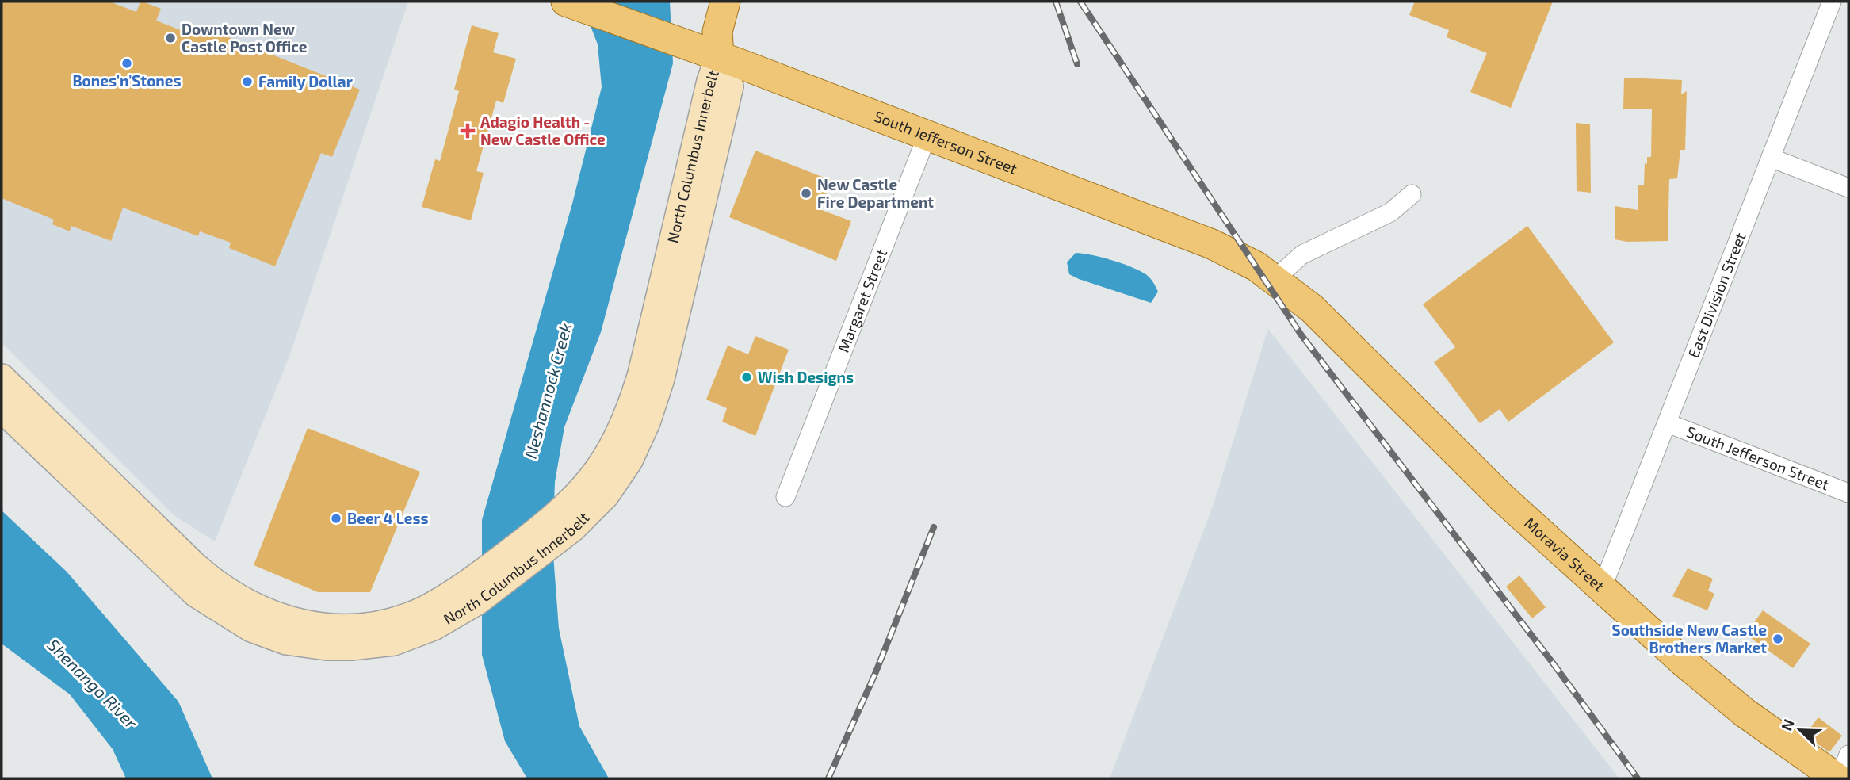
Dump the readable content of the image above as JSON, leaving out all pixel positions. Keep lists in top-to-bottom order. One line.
{"streets":{"main road":["South Jefferson Street","North Columbus Innerbelt","Moravia Street"],"street":["East Division Street","Margaret Street"]},"crossings":[["South Jefferson Street","North Columbus Innerbelt"],["South Jefferson Street","East Division Street"],["South Jefferson Street","Margaret Street"],["South Jefferson Street","Moravia Street"],["East Division Street","Moravia Street"]],"water":["Neshannock Creek","Shenango River"],"places":{"other":["Downtown New Castle Post Office","Bones'n'Stones","Family Dollar","New Castle Fire Department","Wish Designs","Beer 4 Less","Southside New Castle Brothers Market"],"health":["Adagio Health - New Castle Office"]},"north":"top left"}
